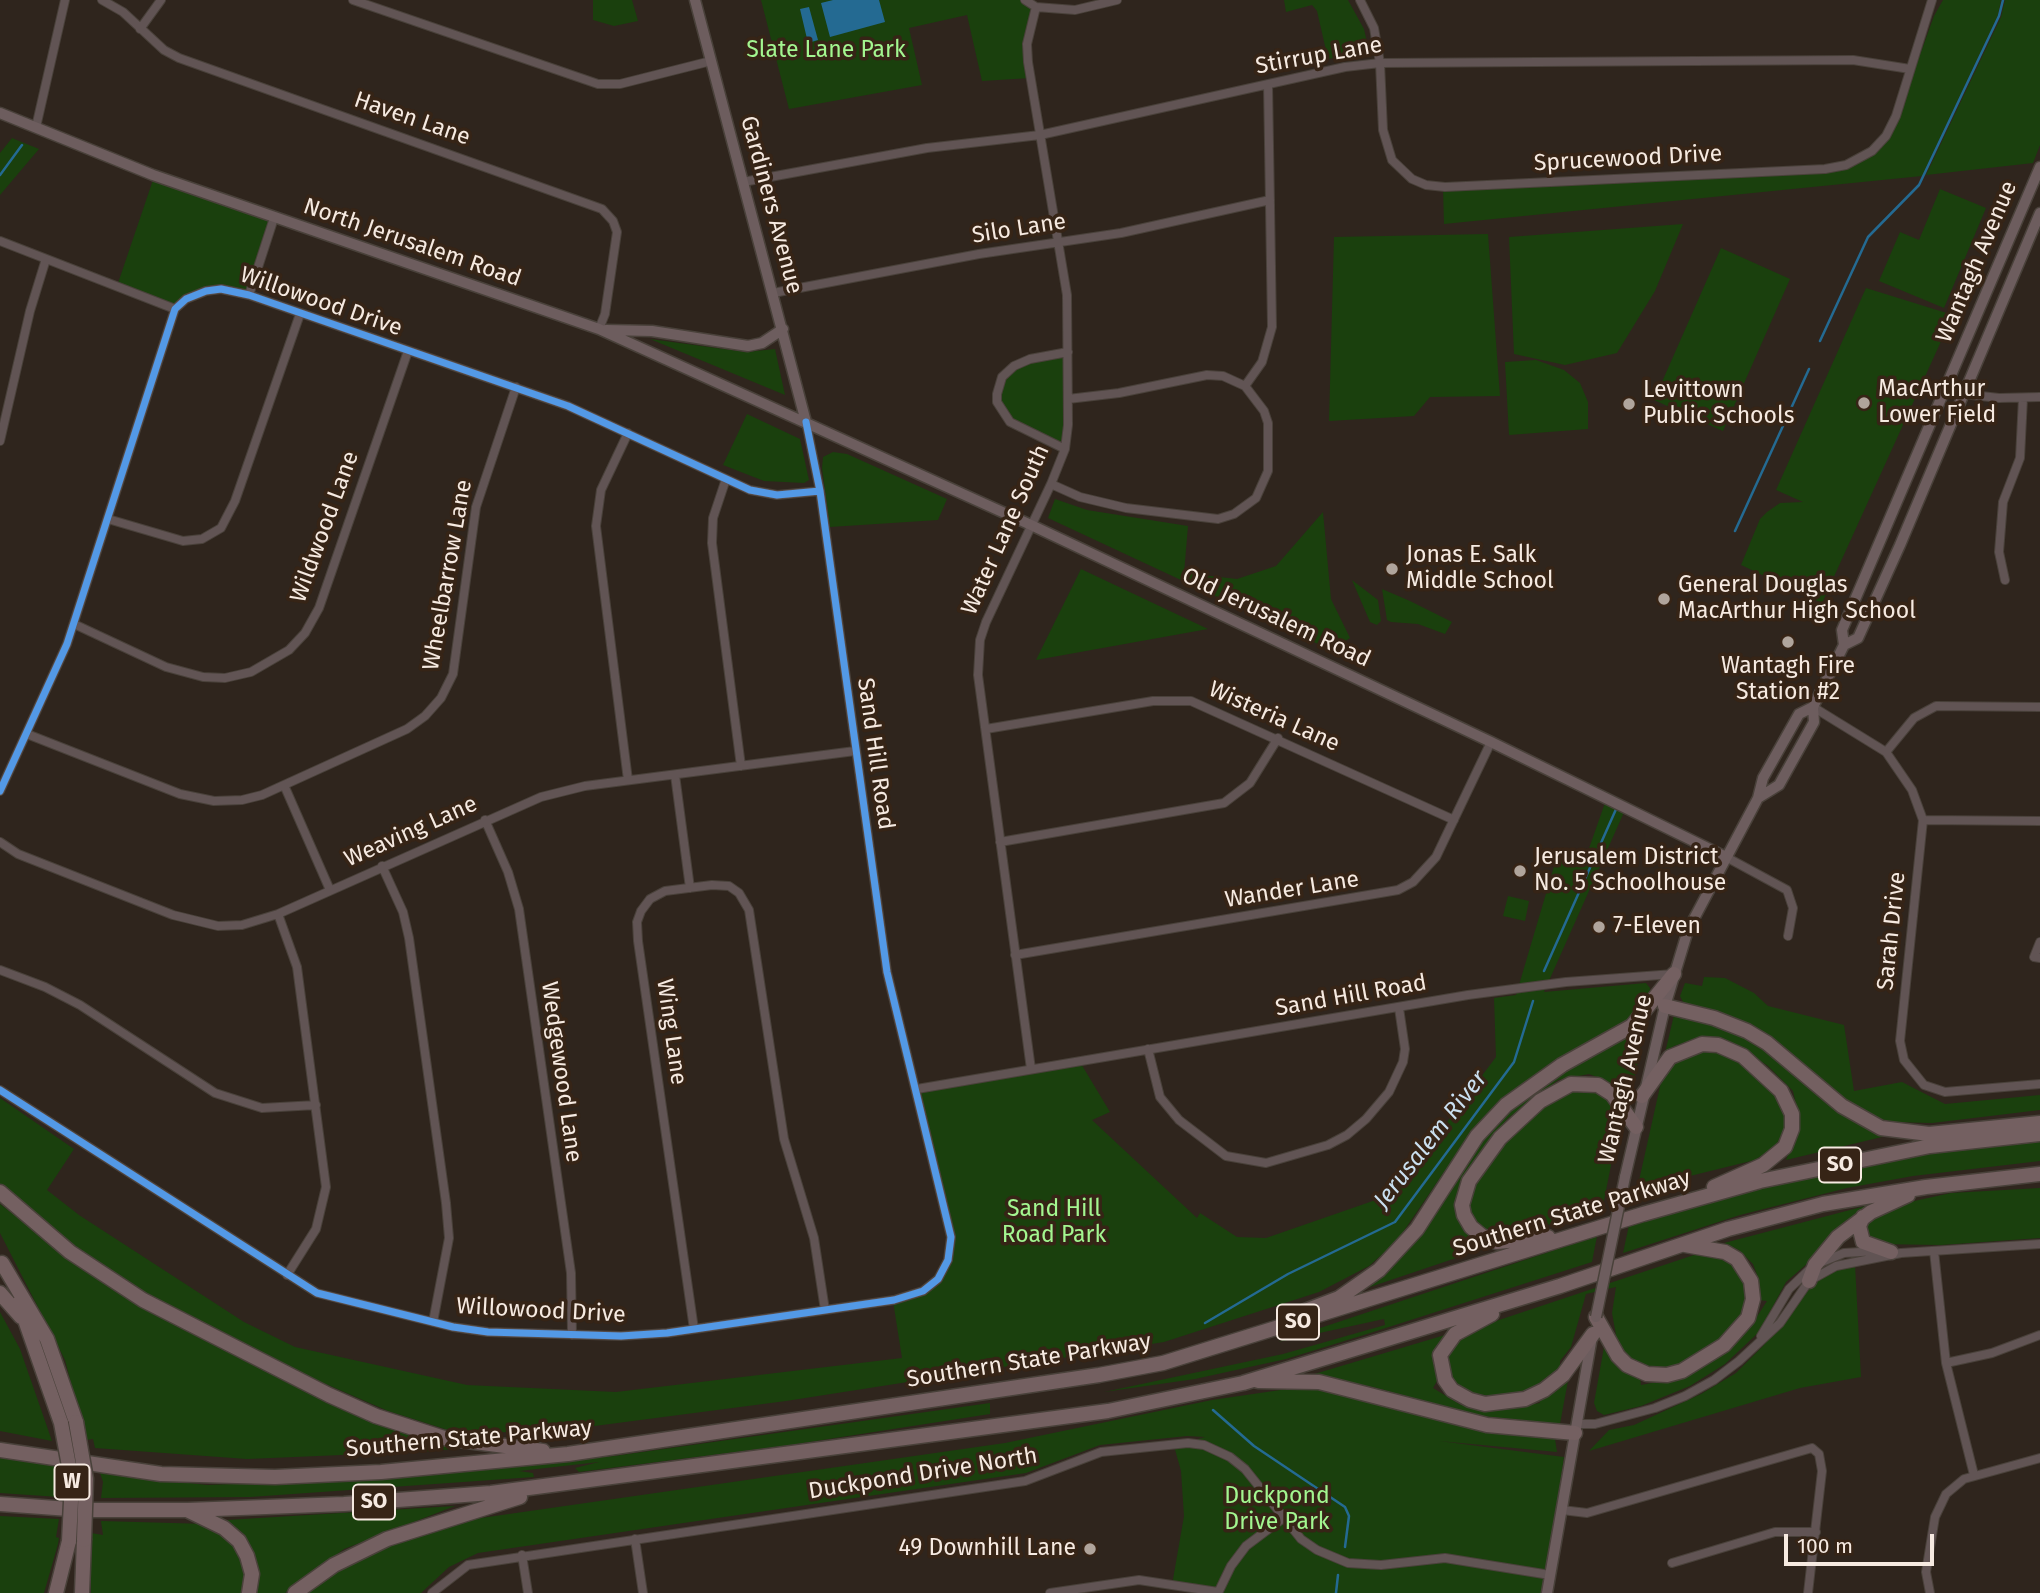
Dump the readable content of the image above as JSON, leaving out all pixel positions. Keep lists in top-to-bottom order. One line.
{"streets":{"highway":["SO","Southern State Parkway","W"],"main road":["Gardiners Avenue","North Jerusalem Road","Wantagh Avenue","Old Jerusalem Road"],"street":["Stirrup Lane","Haven Lane","Sprucewood Drive","Silo Lane","Willowood Drive","Wildwood Lane","Water Lane South","Wheelbarrow Lane","Wisteria Lane","Sand Hill Road","Weaving Lane","Wander Lane","Sarah Drive","Wing Lane","Wedgewood Lane","Duckpond Drive North"]},"crossings":[["Stirrup Lane","Sprucewood Drive"],["Stirrup Lane","Gardiners Avenue"],["Stirrup Lane","Water Lane South"],["Haven Lane","North Jerusalem Road"],["Gardiners Avenue","Silo Lane"],["Gardiners Avenue","North Jerusalem Road"],["Gardiners Avenue","Old Jerusalem Road"],["Gardiners Avenue","Sand Hill Road"],["Silo Lane","Water Lane South"],["North Jerusalem Road","Old Jerusalem Road"],["North Jerusalem Road","Sand Hill Road"],["Wantagh Avenue","Old Jerusalem Road"],["Wantagh Avenue","Sand Hill Road"],["Wantagh Avenue","Sarah Drive"],["Wantagh Avenue","Duckpond Drive North"],["Willowood Drive","Wildwood Lane"],["Willowood Drive","Wheelbarrow Lane"],["Willowood Drive","Sand Hill Road"],["Willowood Drive","Wing Lane"],["Willowood Drive","Wedgewood Lane"],["Water Lane South","Old Jerusalem Road"],["Water Lane South","Wisteria Lane"],["Water Lane South","Sand Hill Road"],["Water Lane South","Wander Lane"],["Old Jerusalem Road","Sand Hill Road"],["Old Jerusalem Road","Wander Lane"],["Wisteria Lane","Wander Lane"],["Sand Hill Road","Weaving Lane"],["Weaving Lane","Wedgewood Lane"]],"water":["Jerusalem River"],"parks":["Slate Lane Park","Sand Hill Road Park","Duckpond Drive Park"],"places":["MacArthur Lower Field","Levittown Public Schools","Jonas E. Salk Middle School","General Douglas MacArthur High School","Wantagh Fire Station #2","Jerusalem District No. 5 Schoolhouse","7-Eleven","49 Downhill Lane"],"scale_bar":"100 m"}
